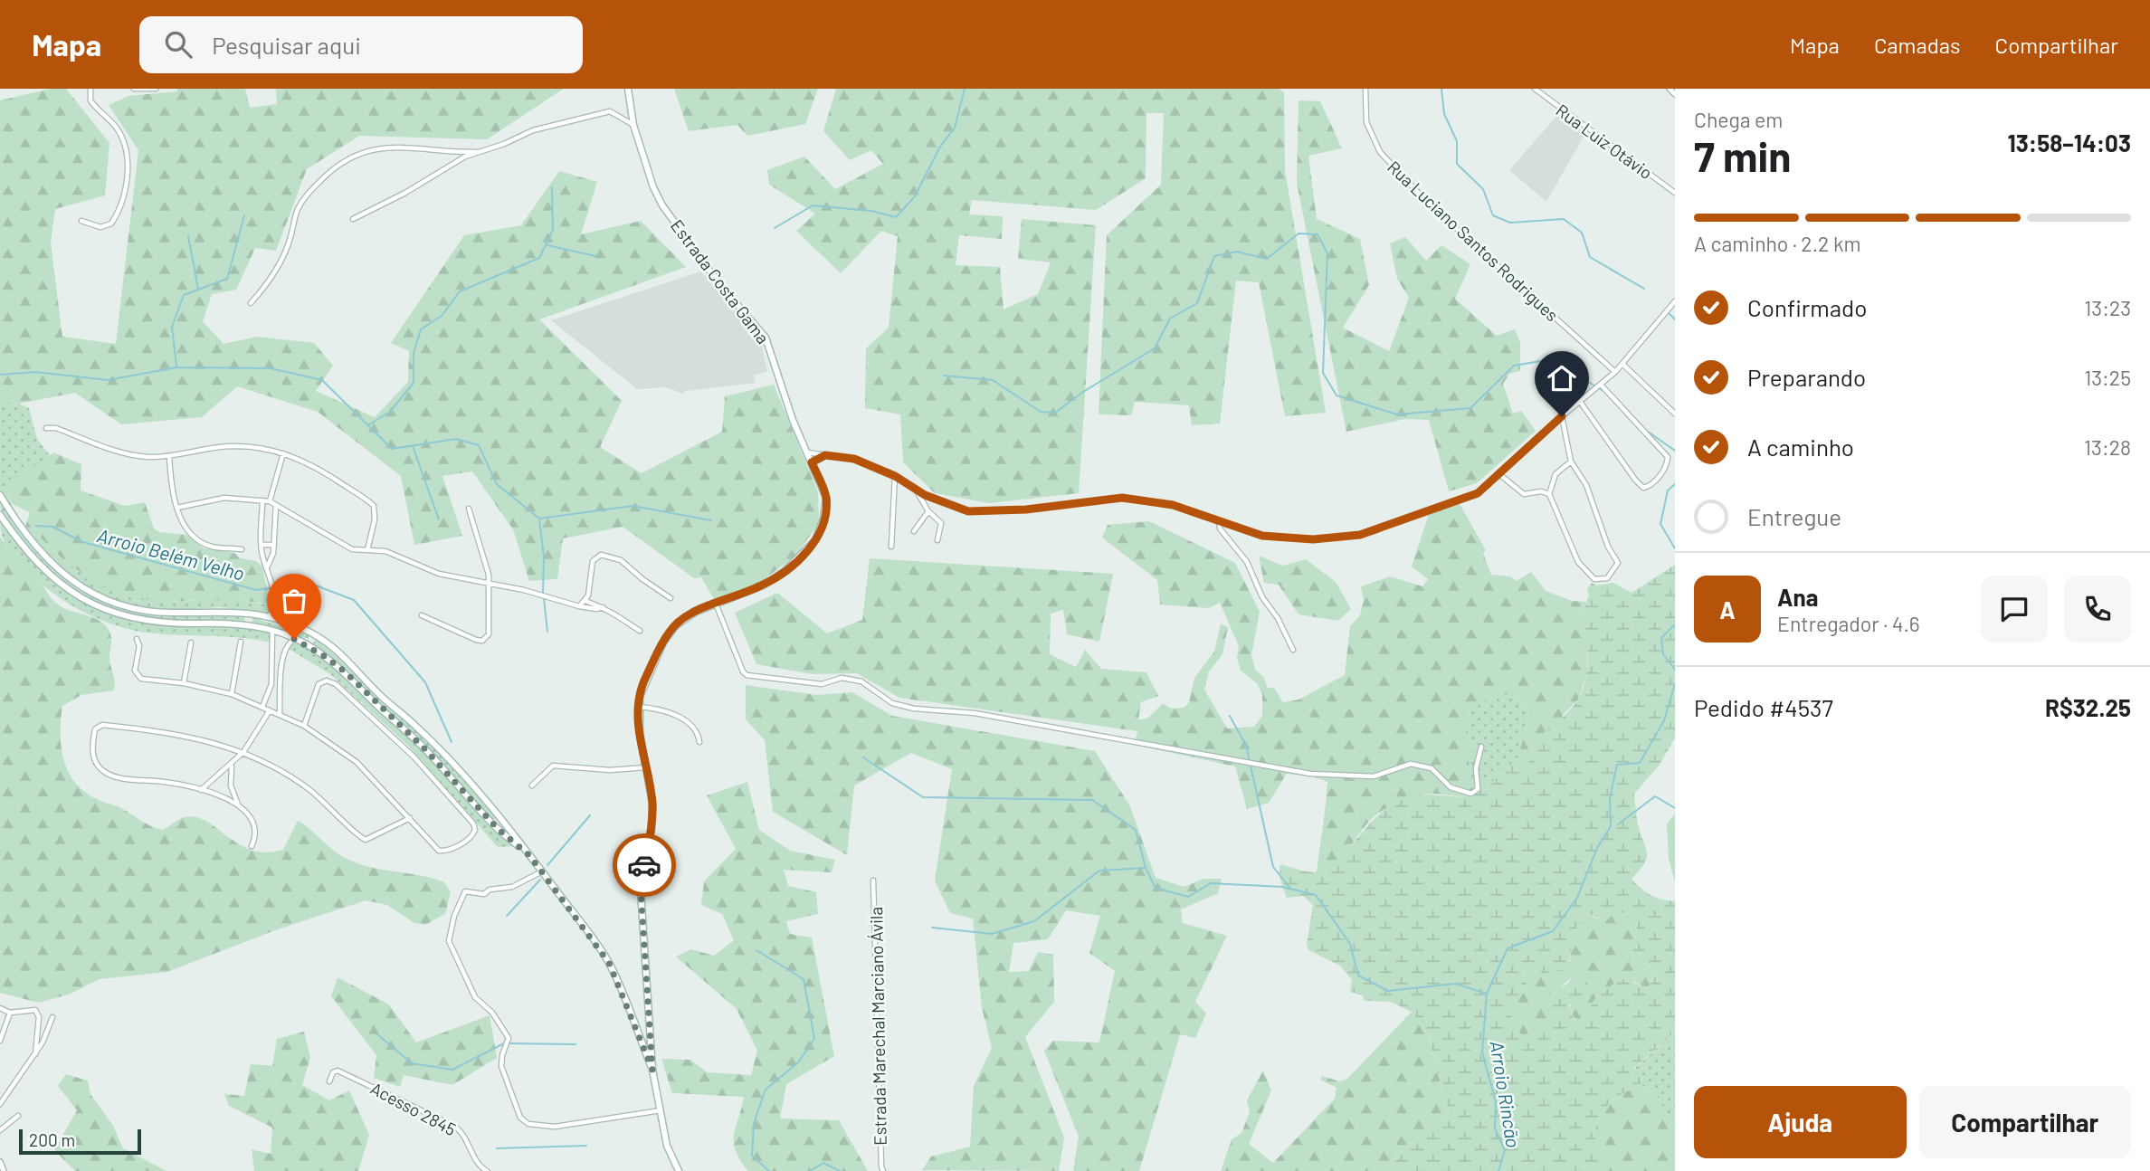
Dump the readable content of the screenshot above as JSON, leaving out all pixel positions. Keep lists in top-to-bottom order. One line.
{"streets":{"main road":["Estrada Costa Gama"],"street":["Rua Luiz Otávio","Rua Luciano Santos Rodrigues","Estrada Marechal Marciano Ávila","Acesso 2845"]},"water":["Arroio Belém Velho","Arroio Rincão"],"scale_bar":"200 m","page":{"header":"Mapa","search":"Pesquisar aqui","nav":["Mapa","Camadas","Compartilhar"],"heading":["7 min","Chega em","13:58–14:03"],"panel":["Ana","Entregador · 4.6","Pedido #4537","R$32.25"],"bar":"A caminho · 2.2 km","list":[["Confirmado","13:23"],["Preparando","13:25"],["A caminho","13:28"],"Entregue"],"round":"A","buttons":["Ajuda","Compartilhar"],"scale":"200 m"}}
